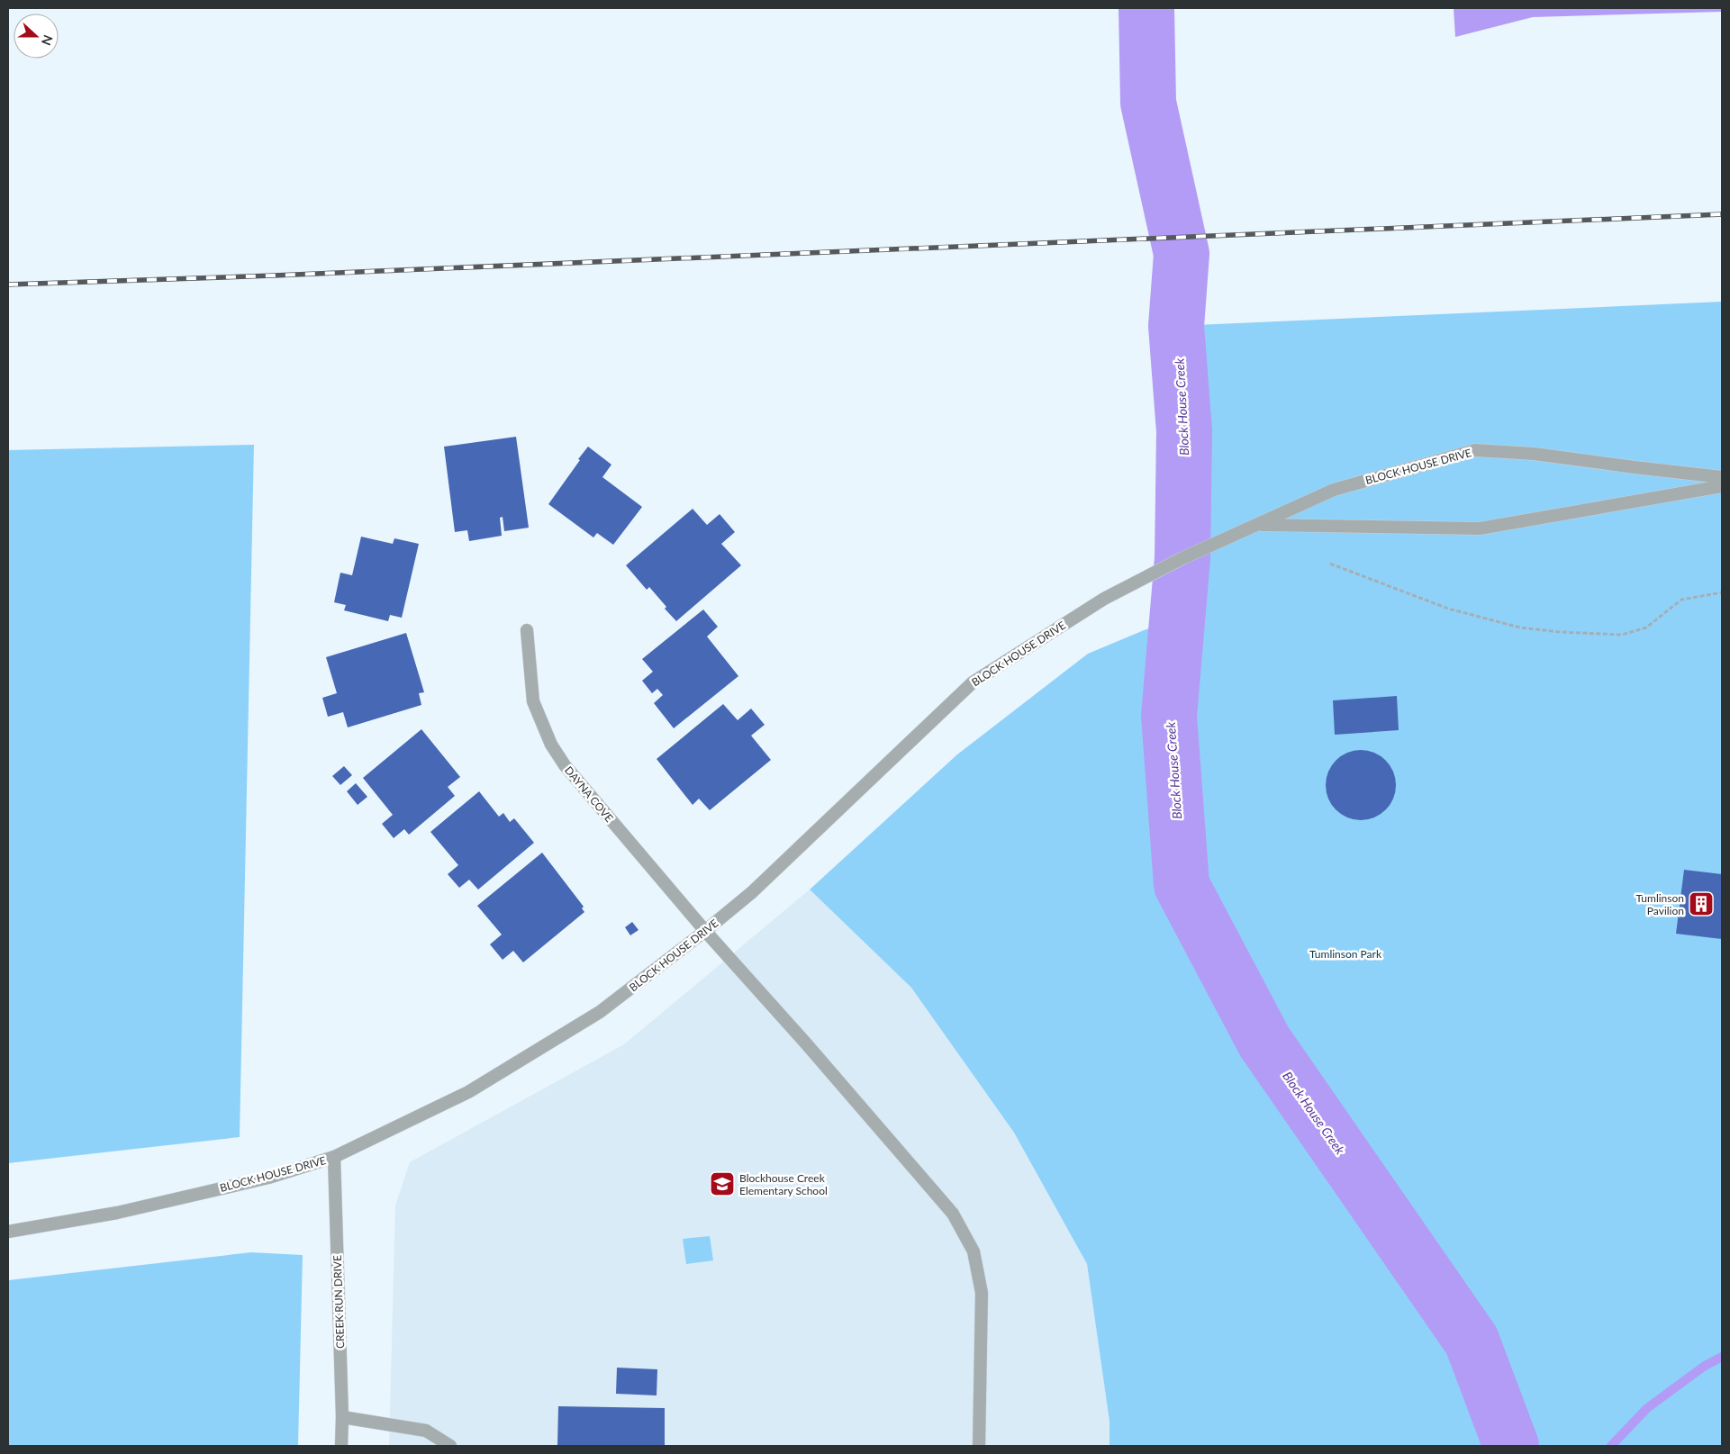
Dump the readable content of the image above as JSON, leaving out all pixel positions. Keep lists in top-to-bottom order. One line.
{"streets":{"street":["BLOCK HOUSE DRIVE","DAYNA COVE","CREEK RUN DRIVE"]},"crossings":[["BLOCK HOUSE DRIVE","DAYNA COVE"],["BLOCK HOUSE DRIVE","CREEK RUN DRIVE"]],"water":["Block House Creek"],"parks":["Tumlinson Park"],"places":{"building":["Tumlinson Pavilion"],"school or university":["Blockhouse Creek Elementary School"]},"north":"right"}
